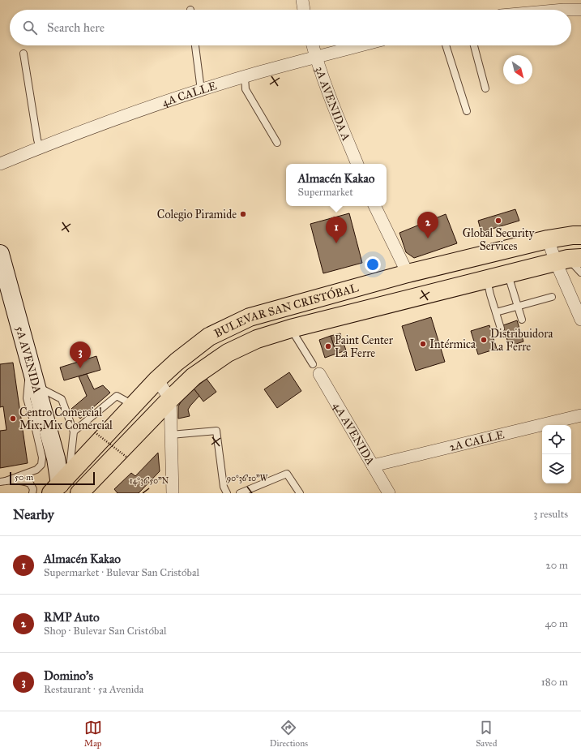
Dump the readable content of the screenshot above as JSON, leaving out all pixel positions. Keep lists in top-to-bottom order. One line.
{"streets":{"main road":["BULEVAR SAN CRISTÓBAL"],"street":["4A CALLE","3A AVENIDA A","5A AVENIDA","4A AVENIDA","2A CALLE"]},"crossings":[["4A CALLE","3A AVENIDA A"],["BULEVAR SAN CRISTÓBAL","5A AVENIDA"],["4A AVENIDA","2A CALLE"]],"places":["Colegio Piramide","Global Security Services","Distribuidora La Ferre","Intérmica","Paint Center La Ferre","Centro Comercial Mix;Mix Comercial"],"scale_bar":"50 m","north":"bottom right","page":{"search":"Search here","popup":["Almacén Kakao","Supermarket"],"pins":["2","1","3"],"scale":"50 m","heading":["Nearby","3 results"],"list":[{"mark":"1","name":"Almacén Kakao","note":"Supermarket · Bulevar San Cristóbal","value":"20 m"},{"mark":"2","name":"RMP Auto","note":"Shop · Bulevar San Cristóbal","value":"40 m"},{"mark":"3","name":"Domino's","note":"Restaurant · 5a Avenida","value":"180 m"}],"nav":["Map","Directions","Saved"]},"coordinates":["90°36'10\"W","14°36'50\"N"]}
